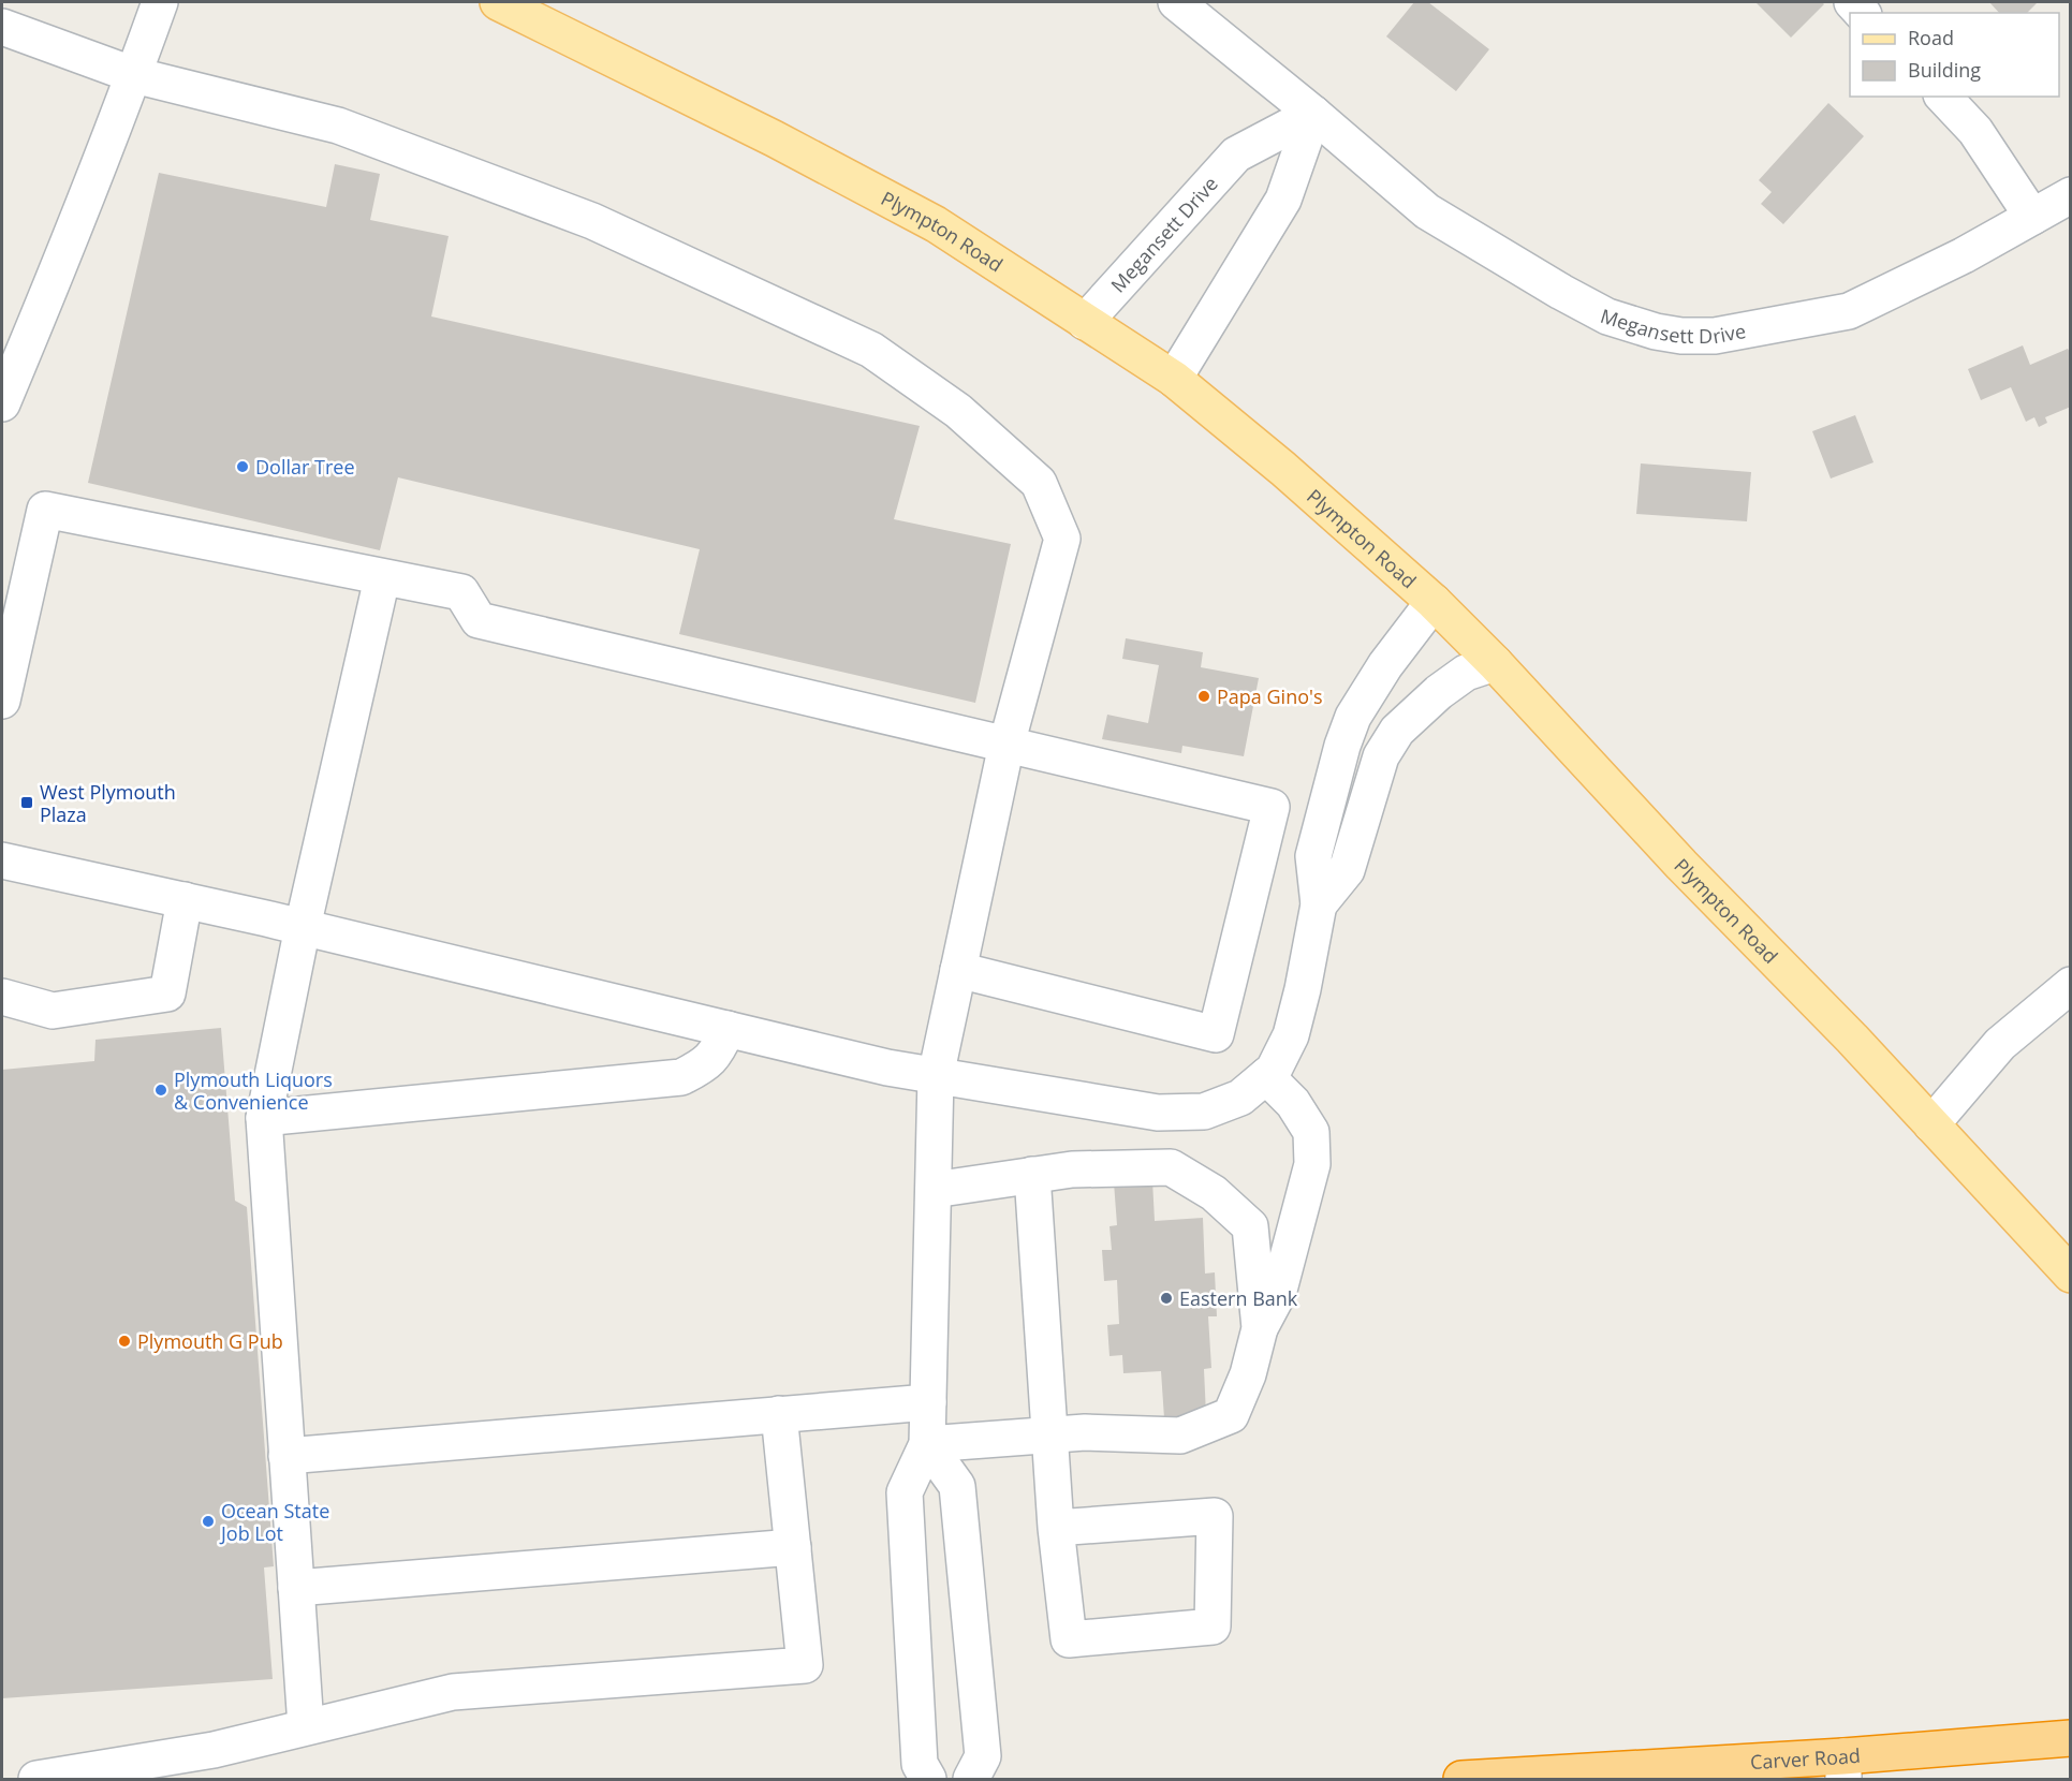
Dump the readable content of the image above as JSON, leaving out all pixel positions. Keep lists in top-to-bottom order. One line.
{"streets":{"highway":["Carver Road"],"main road":["Plympton Road"],"street":["Megansett Drive"]},"crossings":[["Plympton Road","Megansett Drive"]],"places":{"other":["Dollar Tree","Papa Gino's","Plymouth Liquors & Convenience","Eastern Bank","Plymouth G Pub","Ocean State Job Lot"],"transit":["West Plymouth Plaza"]},"legend":["Road","Building"]}
